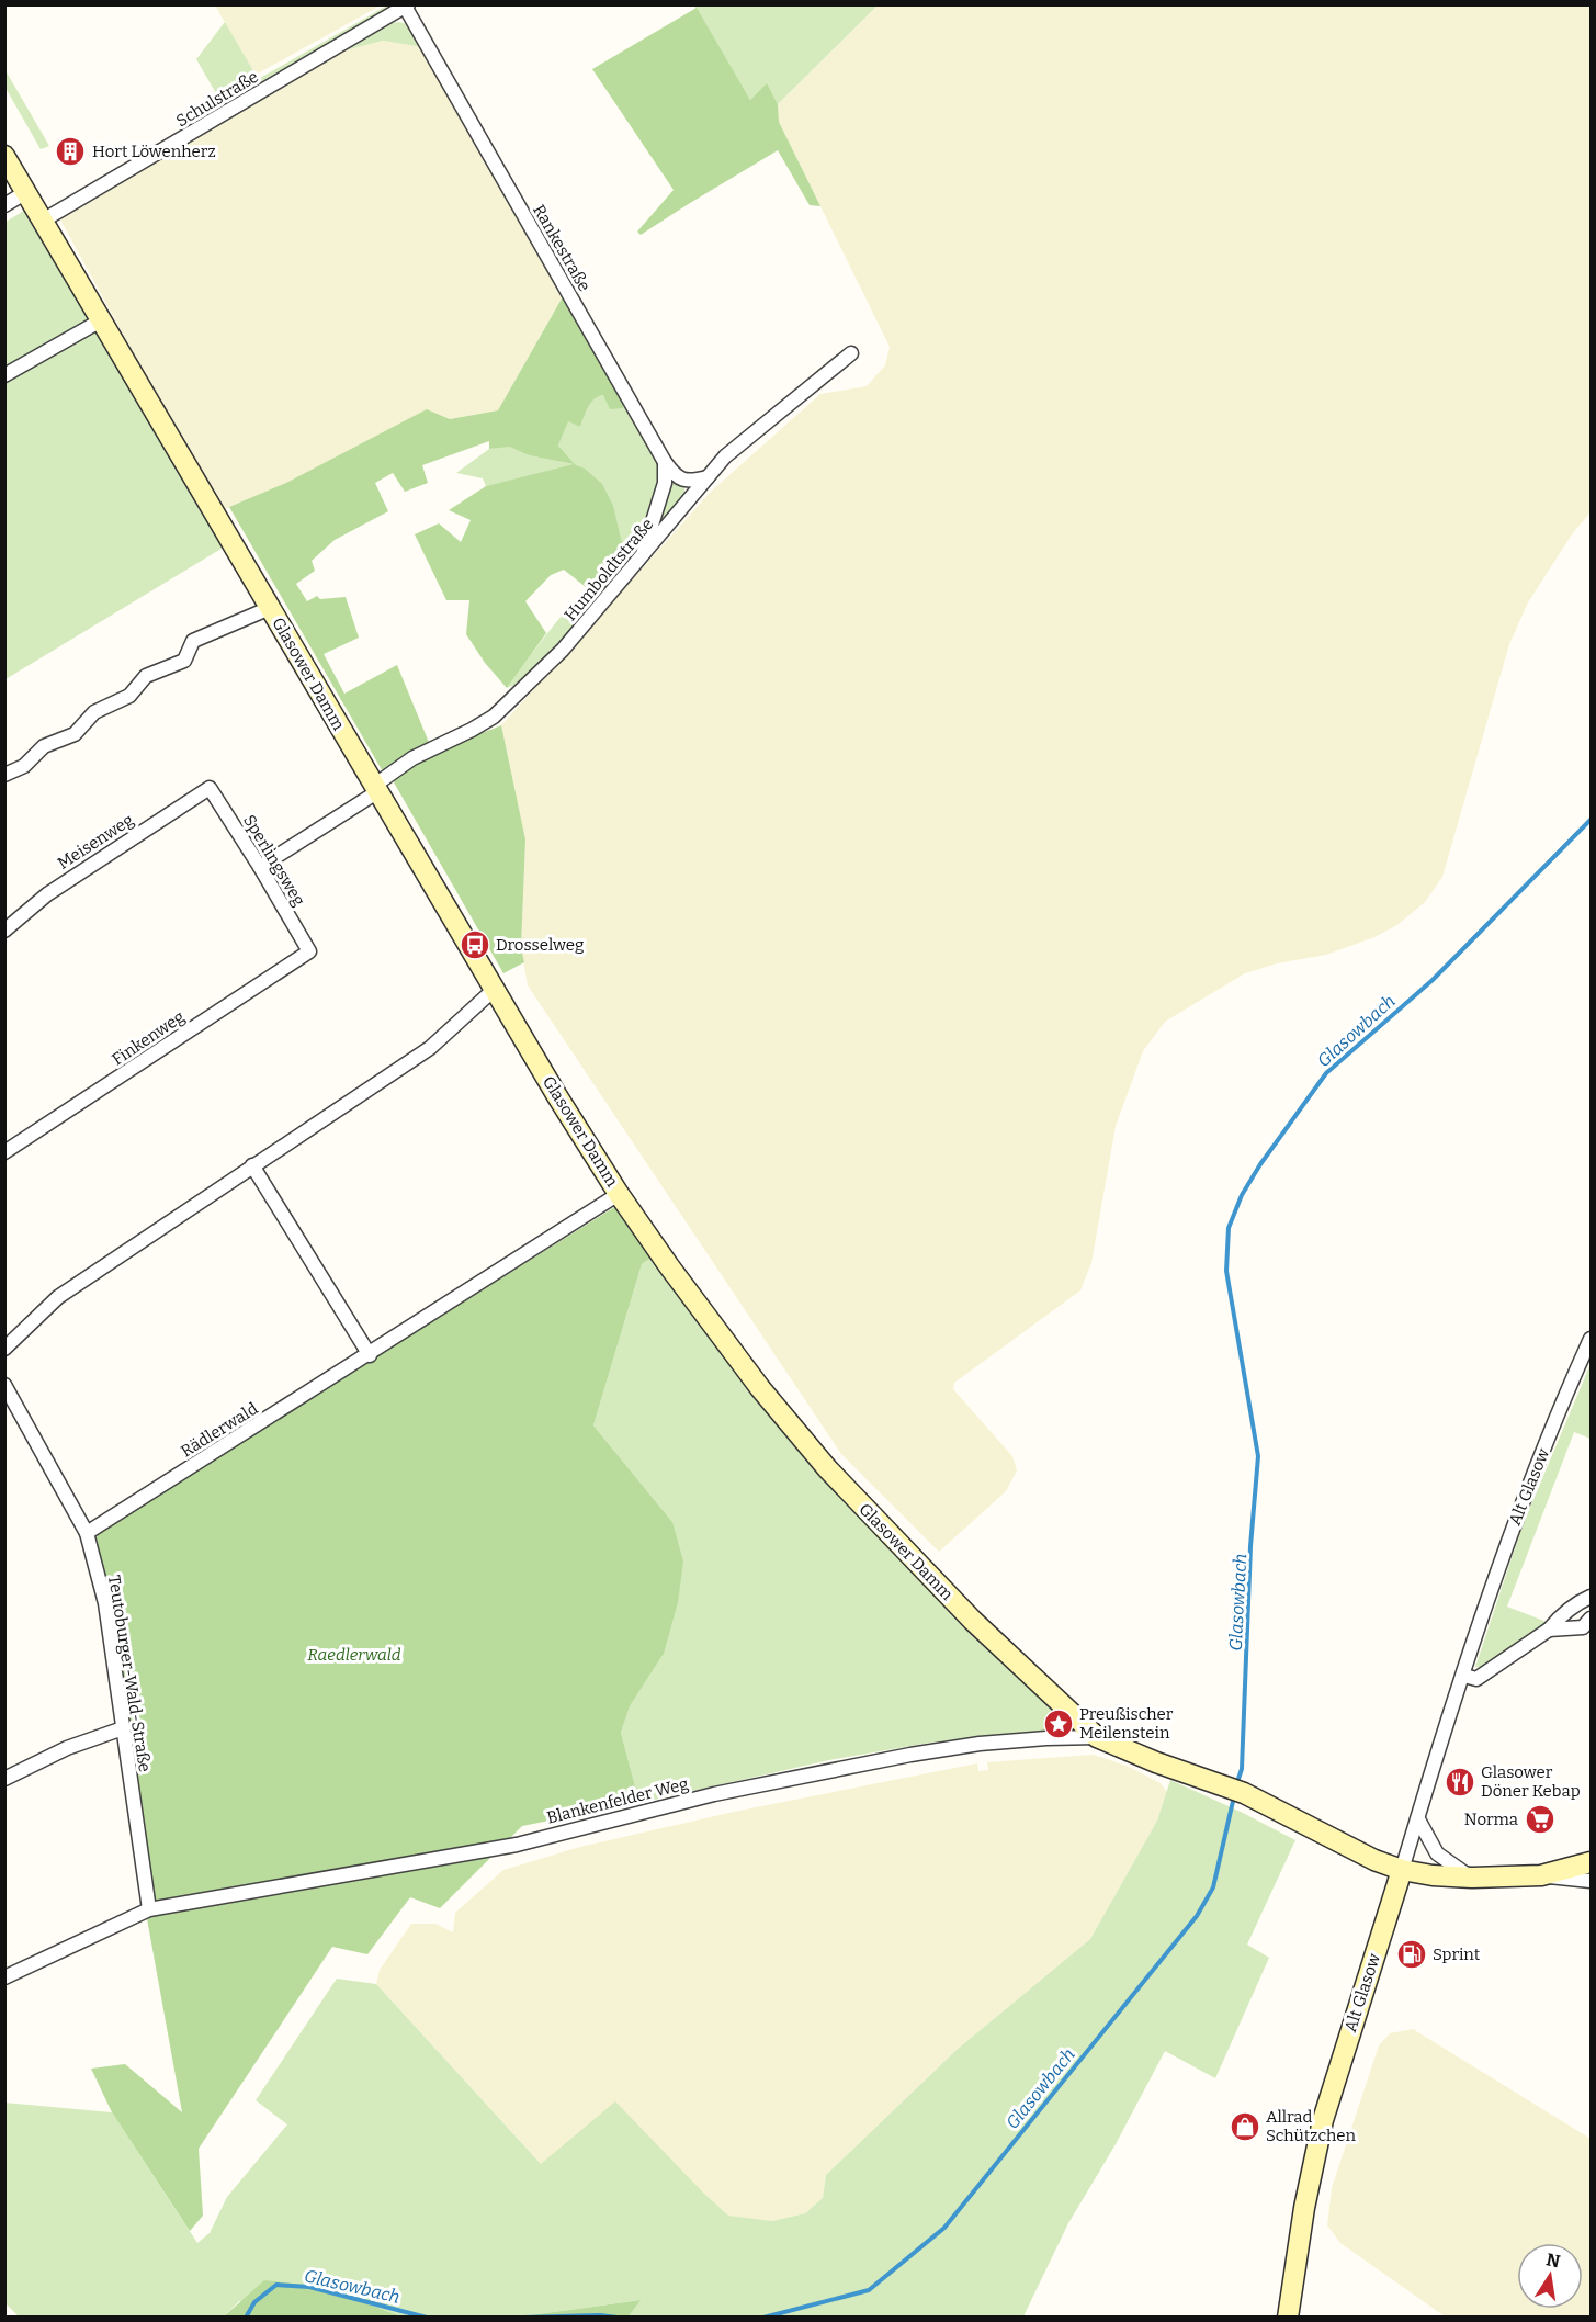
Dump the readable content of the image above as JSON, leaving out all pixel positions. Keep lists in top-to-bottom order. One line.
{"streets":{"street":["Schulstraße","Rankestraße","Humboldtstraße","Glasower Damm","Meisenweg","Sperlingsweg","Finkenweg","Rädlerwald","Alt Glasow","Teutoburger-Wald-Straße","Blankenfelder Weg"]},"crossings":[["Schulstraße","Rankestraße"],["Schulstraße","Glasower Damm"],["Rankestraße","Humboldtstraße"],["Humboldtstraße","Glasower Damm"],["Humboldtstraße","Sperlingsweg"],["Glasower Damm","Rädlerwald"],["Glasower Damm","Alt Glasow"],["Glasower Damm","Blankenfelder Weg"],["Meisenweg","Sperlingsweg"],["Sperlingsweg","Finkenweg"],["Rädlerwald","Teutoburger-Wald-Straße"],["Teutoburger-Wald-Straße","Blankenfelder Weg"]],"water":["Glasowbach"],"parks":["Raedlerwald"],"places":{"building":["Hort Löwenherz"],"bus stop":["Drosselweg"],"place":["Preußischer Meilenstein"],"restaurant":["Glasower Döner Kebap"],"supermarket":["Norma"],"fuel station":["Sprint"],"shop":["Allrad Schützchen"]},"north":"top"}
